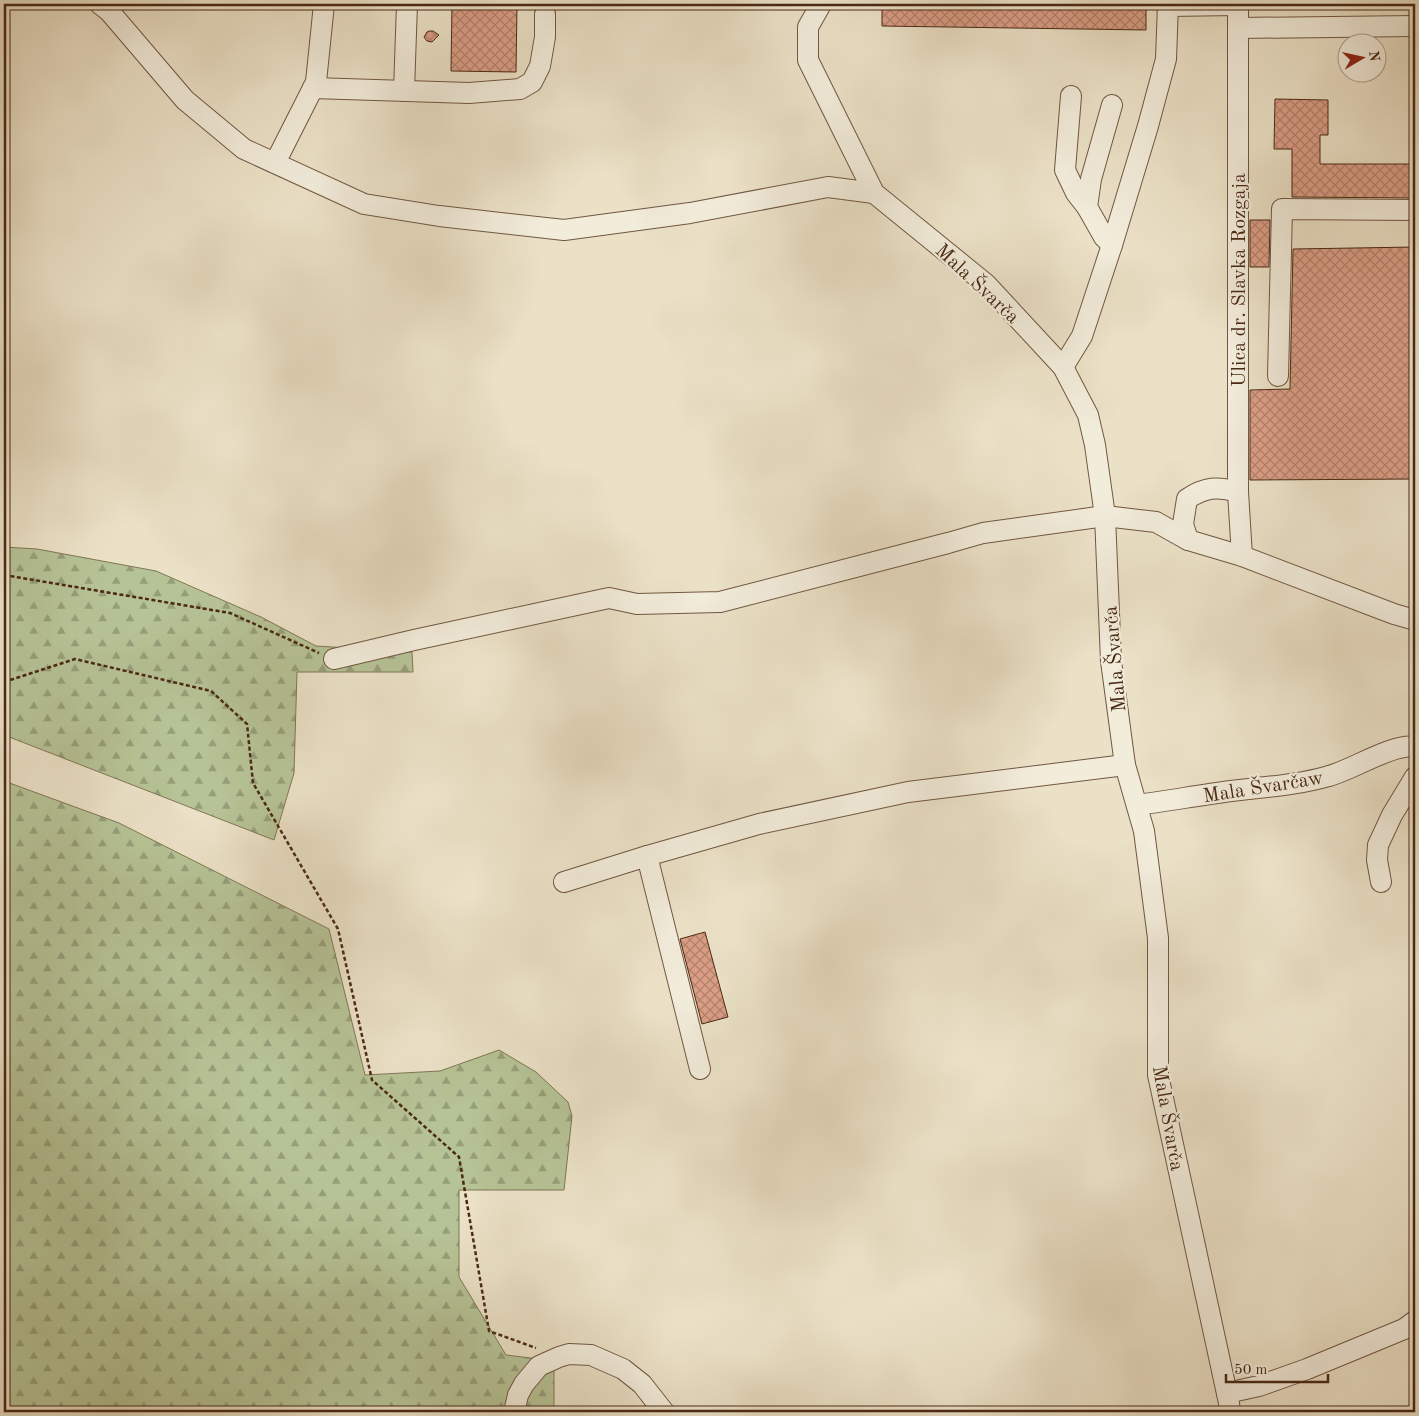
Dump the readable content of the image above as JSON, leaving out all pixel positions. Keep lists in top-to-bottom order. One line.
{"streets":{"street":["Ulica dr. Slavka Rozgaja","Mala Švarča","Mala Švarčaw"]},"crossings":[["Mala Švarča","Mala Švarčaw"]],"scale_bar":"50 m","north":"right"}
